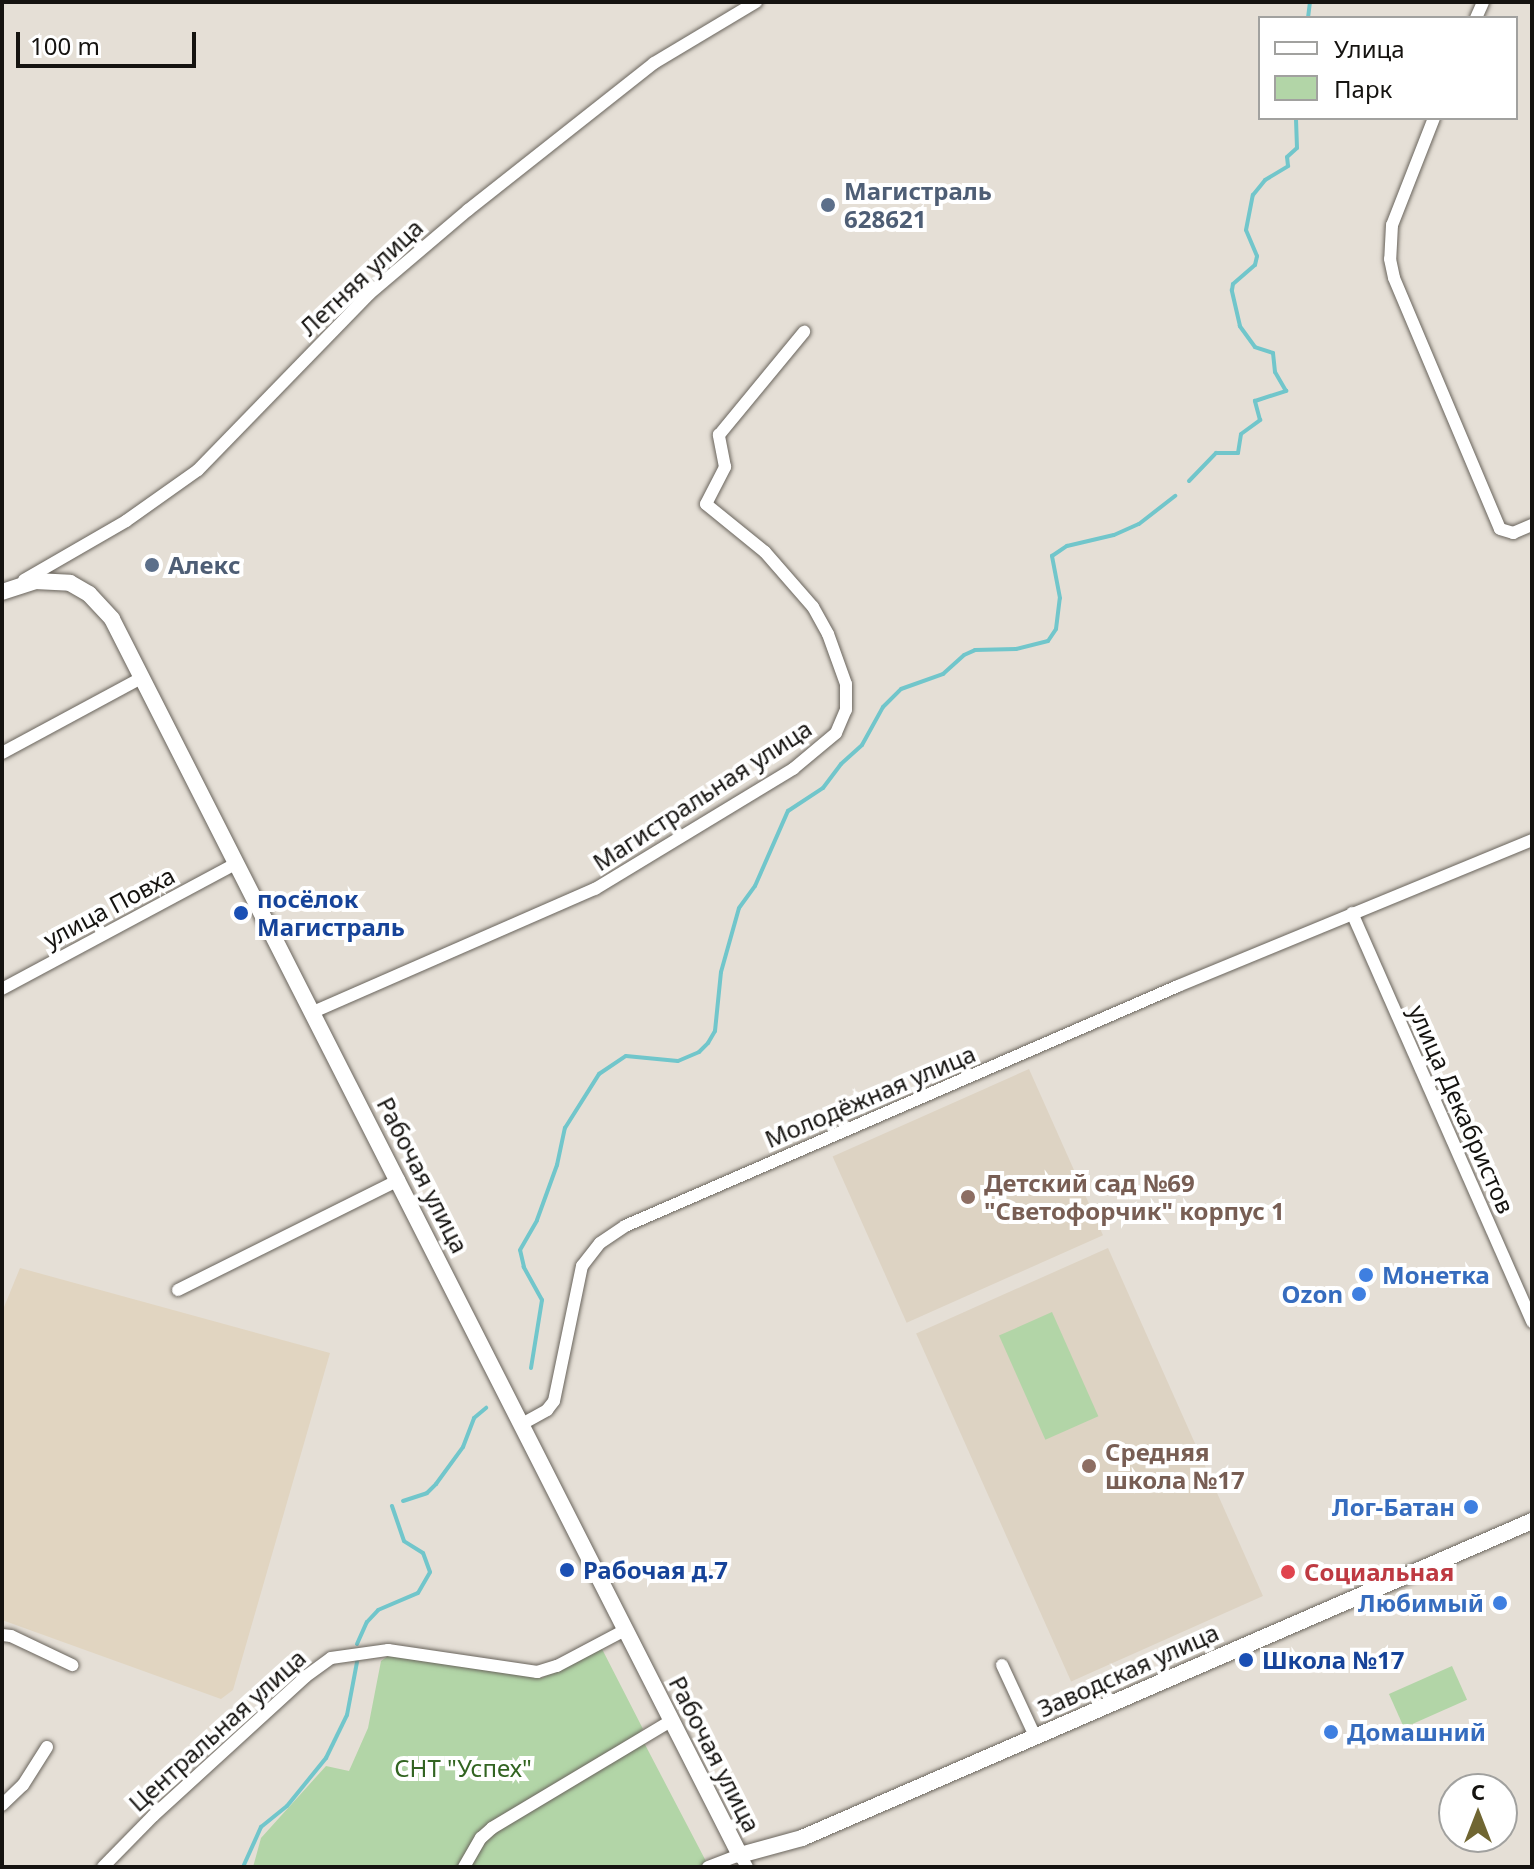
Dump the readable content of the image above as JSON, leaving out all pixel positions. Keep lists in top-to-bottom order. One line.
{"streets":{"street":["Летняя улица","Магистральная улица","улица Повха","Молодёжная улица","улица Декабристов","Рабочая улица","Заводская улица","Центральная улица"]},"crossings":[["Летняя улица","Рабочая улица"],["Магистральная улица","Рабочая улица"],["улица Повха","Рабочая улица"],["Молодёжная улица","улица Декабристов"],["Молодёжная улица","Рабочая улица"],["Рабочая улица","Заводская улица"],["Рабочая улица","Центральная улица"]],"parks":["СНТ \"Успех\""],"places":["Магистраль 628621","Алекс","посёлок Магистраль","Детский сад №69 \"Светофорчик\" корпус 1","Монетка","Ozon","Средняя школа №17","Лог-Батан","Рабочая д.7","Социальная","Любимый","Школа №17","Домашний"],"legend":["Улица","Парк"],"scale_bar":"100 m","north":"top"}
